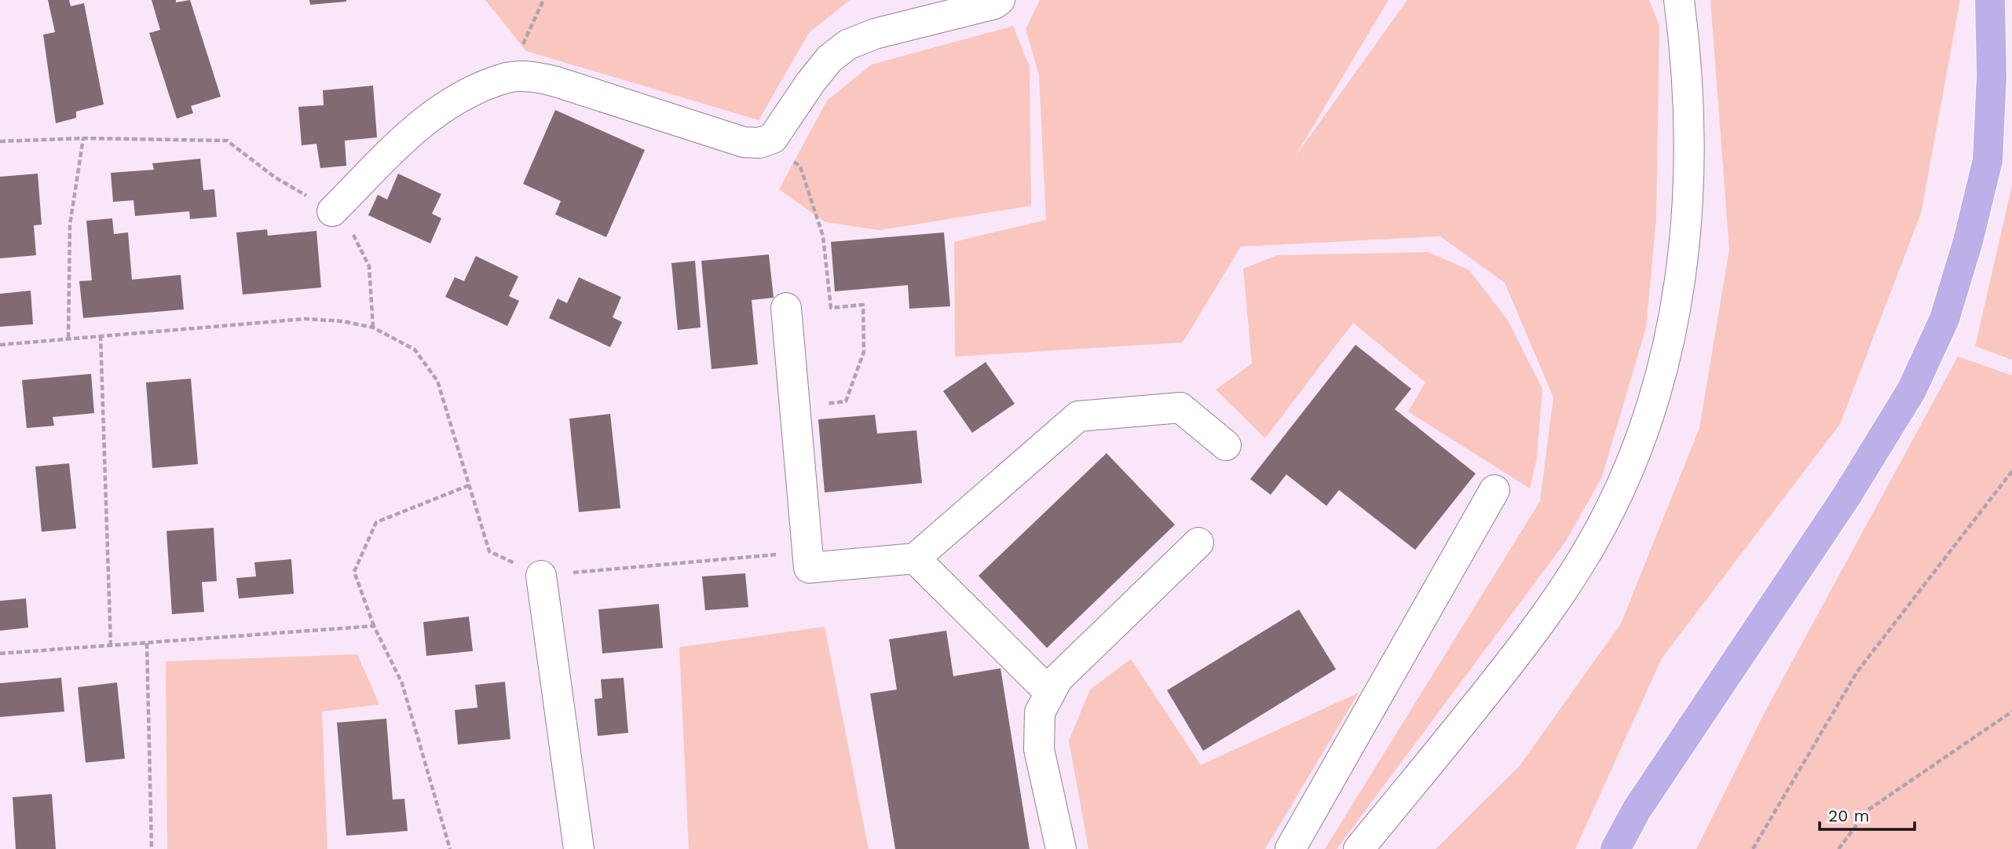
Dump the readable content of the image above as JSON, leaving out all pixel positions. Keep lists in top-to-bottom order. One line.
{"scale_bar":"20 m"}
